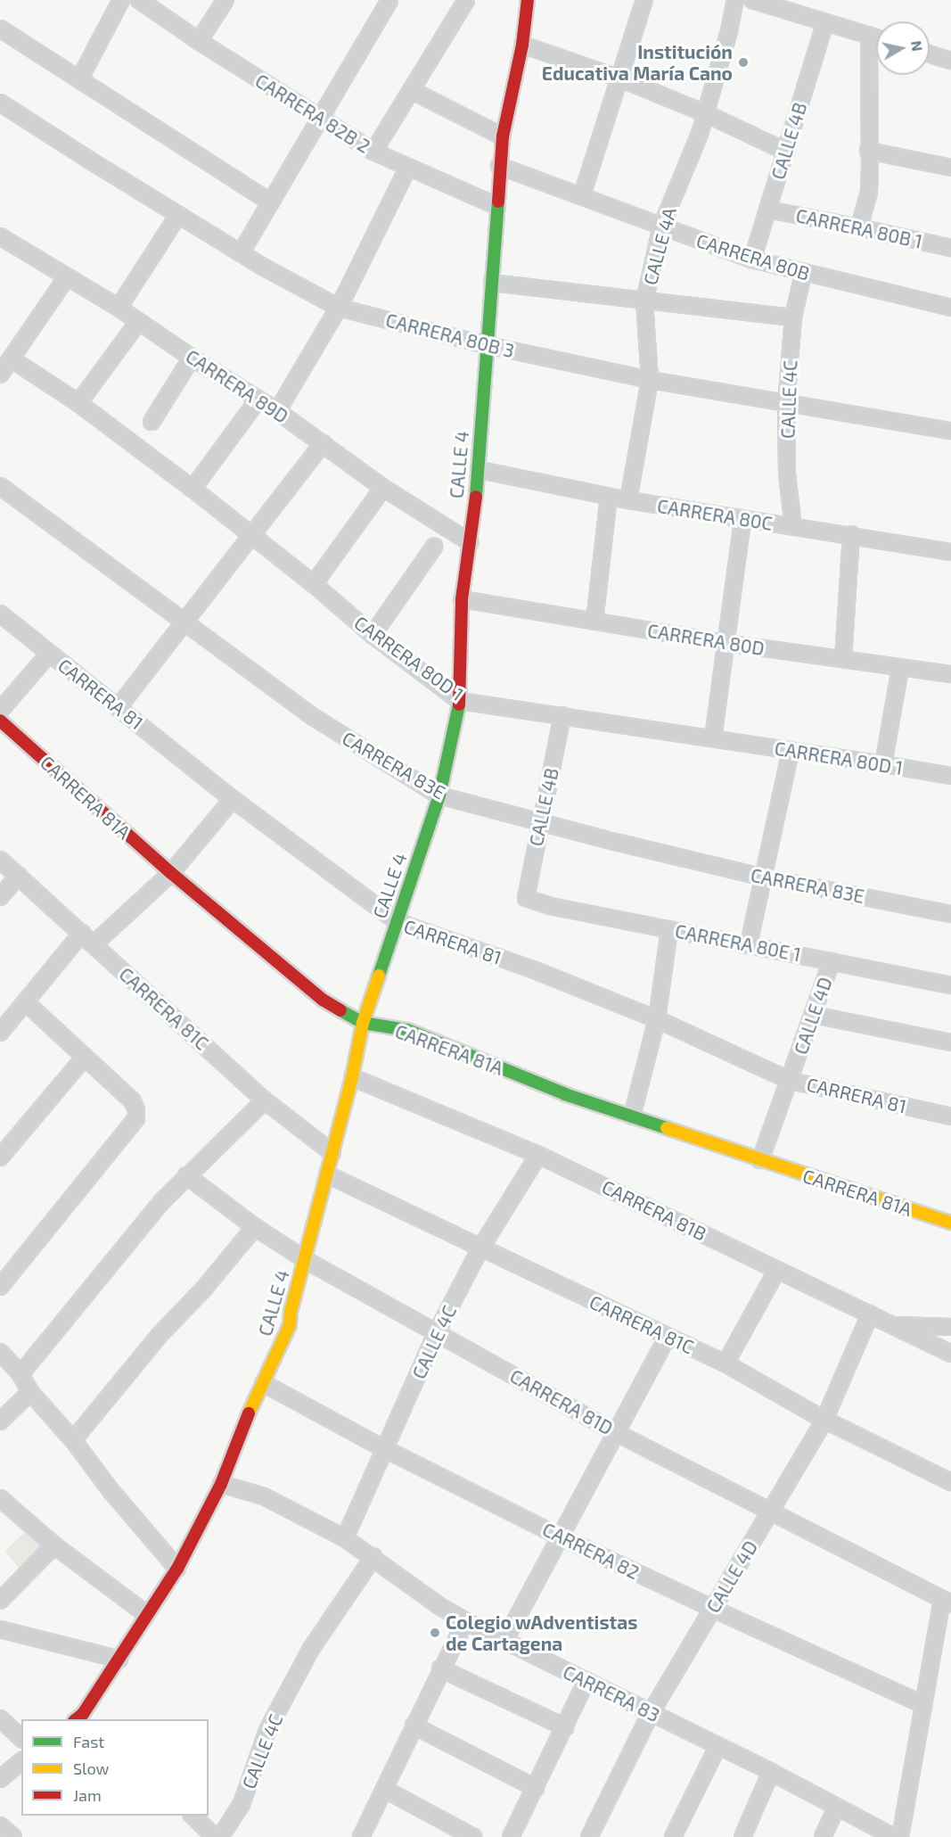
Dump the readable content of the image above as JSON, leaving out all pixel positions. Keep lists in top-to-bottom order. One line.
{"streets":{"street":["CARRERA 82B 2","CALLE 4B","CARRERA 80B 1","CALLE 4A","CARRERA 80B","CARRERA 80B 3","CARRERA 89D","CALLE 4C","CALLE 4","CARRERA 80C","CARRERA 80D","CARRERA 80D 1","CARRERA 81","CARRERA 83E","CARRERA 81A","CARRERA 80E 1","CARRERA 81C","CALLE 4D","CARRERA 81B","CARRERA 81D","CARRERA 82","CARRERA 83"]},"crossings":[["CARRERA 82B 2","CALLE 4"],["CALLE 4B","CARRERA 80B 1"],["CALLE 4B","CARRERA 80B"],["CALLE 4B","CARRERA 80D 1"],["CALLE 4B","CARRERA 83E"],["CALLE 4B","CARRERA 80E 1"],["CALLE 4A","CARRERA 80B"],["CALLE 4A","CARRERA 80B 3"],["CALLE 4A","CARRERA 80C"],["CARRERA 80B","CALLE 4C"],["CARRERA 80B","CALLE 4"],["CARRERA 80B 3","CALLE 4C"],["CARRERA 80B 3","CALLE 4"],["CARRERA 89D","CALLE 4"],["CALLE 4C","CARRERA 80C"],["CALLE 4C","CARRERA 81C"],["CALLE 4C","CARRERA 81B"],["CALLE 4C","CARRERA 81D"],["CALLE 4C","CARRERA 82"],["CALLE 4C","CARRERA 83"],["CALLE 4","CARRERA 80C"],["CALLE 4","CARRERA 80D"],["CALLE 4","CARRERA 80D 1"],["CALLE 4","CARRERA 81"],["CALLE 4","CARRERA 83E"],["CALLE 4","CARRERA 81A"],["CALLE 4","CARRERA 81C"],["CALLE 4","CARRERA 81B"],["CALLE 4","CARRERA 81D"],["CALLE 4","CARRERA 82"],["CALLE 4","CARRERA 83"],["CARRERA 81","CALLE 4D"],["CARRERA 81A","CALLE 4D"],["CARRERA 80E 1","CALLE 4D"],["CARRERA 81C","CALLE 4D"],["CALLE 4D","CARRERA 81B"],["CALLE 4D","CARRERA 81D"],["CALLE 4D","CARRERA 82"],["CALLE 4D","CARRERA 83"]],"places":["Institución Educativa María Cano","Colegio wAdventistas de Cartagena"],"legend":["Fast","Slow","Jam"],"north":"right"}
